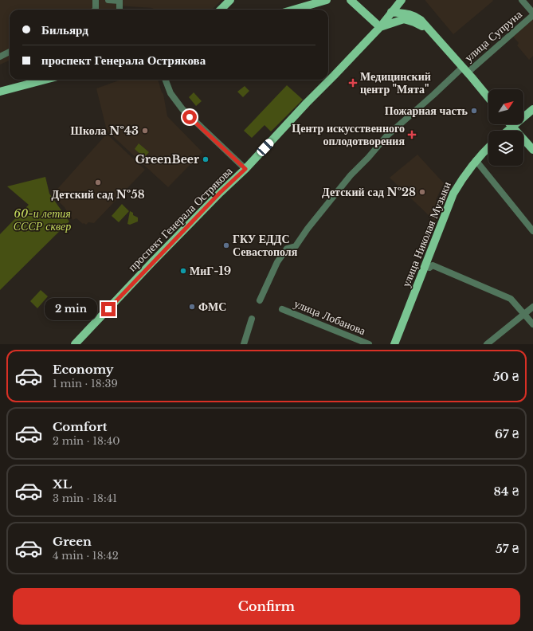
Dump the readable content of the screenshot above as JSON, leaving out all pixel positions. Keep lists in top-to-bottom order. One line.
{"streets":{"main road":["проспект Генерала Острякова","улица Николая Музыки"],"street":["улица Супруна","улица Лобанова"]},"parks":["60-и летия СССР сквер"],"places":{"health":["Медицинский центр \"Мята\"","Центр искусственного оплодотворения"],"other":["Пожарная часть","Школа №43","GreenBeer","Детский сад №58","Детский сад №28","ГКУ ЕДДС Севастополя","МиГ-19","ФМС"]},"north":"top right","page":{"banner":["Бильярд","проспект Генерала Острякова"],"bubble":"2 min","list":[{"name":"Economy","note":"1 min · 18:39","value":"50 ₴"},{"name":"Comfort","note":"2 min · 18:40","value":"67 ₴"},{"name":"XL","note":"3 min · 18:41","value":"84 ₴"},{"name":"Green","note":"4 min · 18:42","value":"57 ₴"}],"buttons":"Confirm"}}
